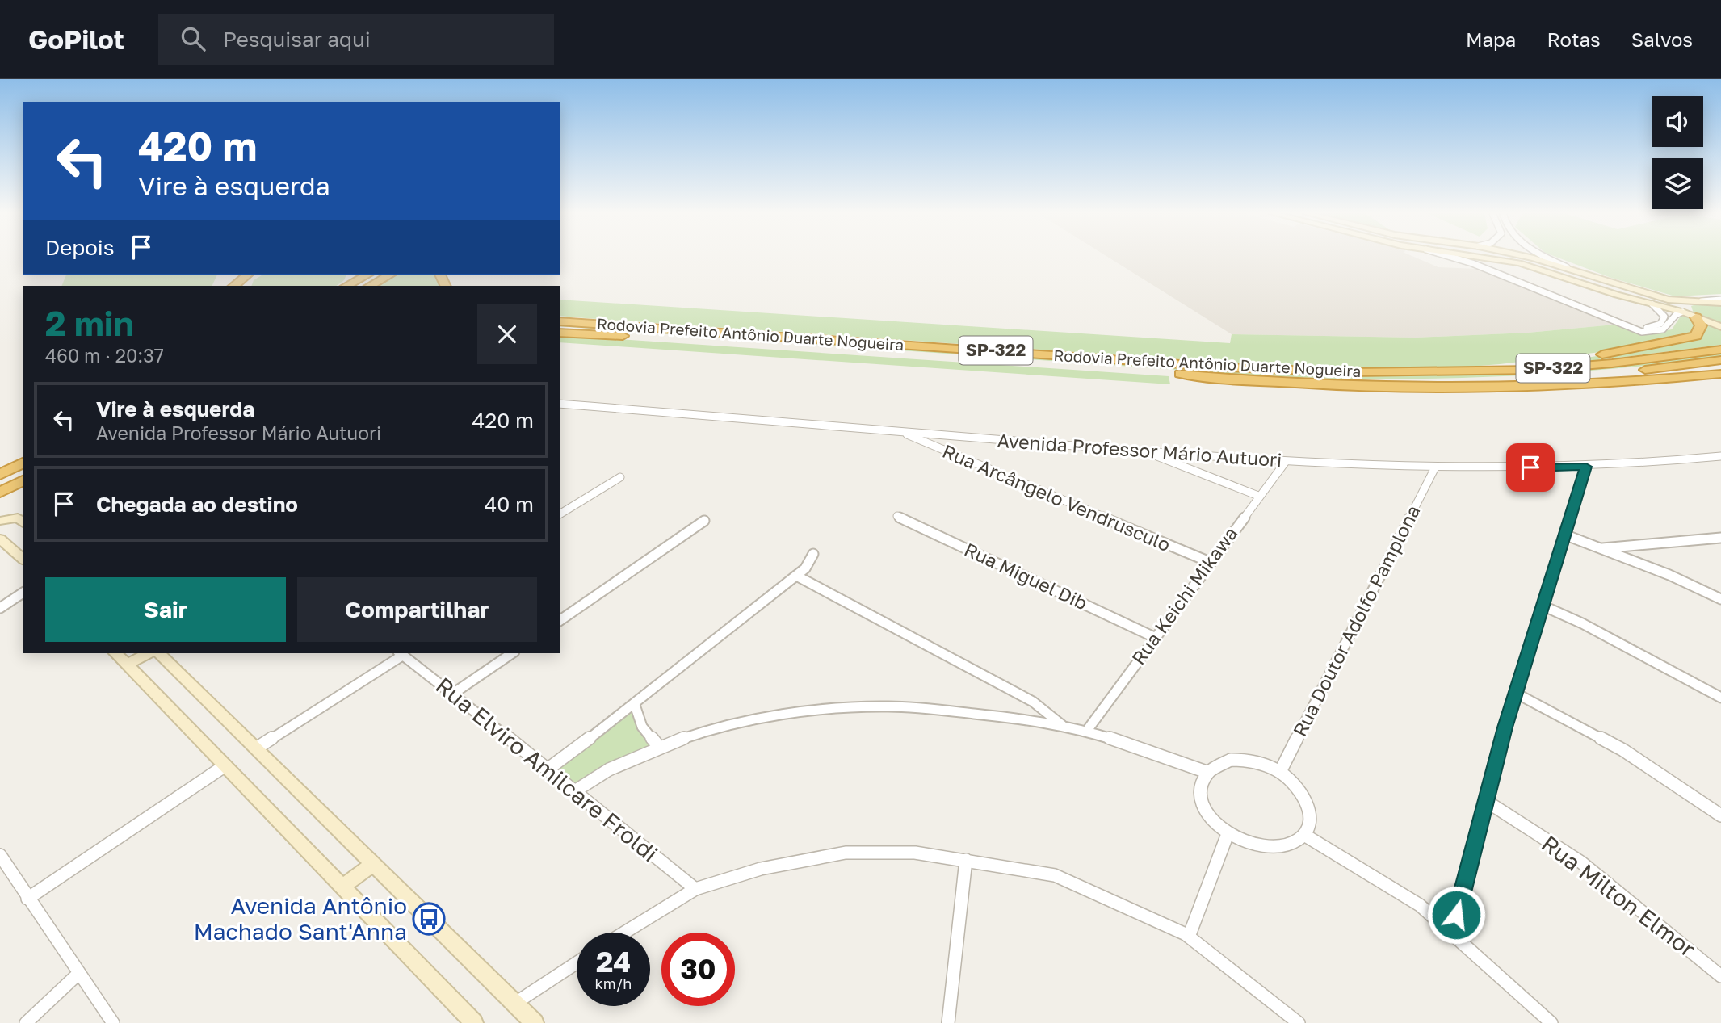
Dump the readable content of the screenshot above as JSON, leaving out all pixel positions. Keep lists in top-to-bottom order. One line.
{"streets":{"highway":["Rodovia Prefeito Antônio Duarte Nogueira","SP-322"],"street":["Avenida Professor Mário Autuori","Rua Arcângelo Vendrusculo","Rua Miguel Dib","Rua Keichi Mikawa","Rua Doutor Adolfo Pamplona","Rua Elviro Amilcare Froldi","Rua Milton Elmor"]},"crossings":[["Avenida Professor Mário Autuori","Rua Arcângelo Vendrusculo"],["Avenida Professor Mário Autuori","Rua Keichi Mikawa"],["Avenida Professor Mário Autuori","Rua Doutor Adolfo Pamplona"],["Rua Arcângelo Vendrusculo","Rua Keichi Mikawa"],["Rua Miguel Dib","Rua Keichi Mikawa"]],"places":{"bus stop":["Avenida Antônio Machado Sant'Anna"]},"page":{"header":"GoPilot","search":"Pesquisar aqui","nav":["Mapa","Rotas","Salvos"],"turn":["420 m","Vire à esquerda"],"then":"Depois","heading":["2 min","460 m · 20:37"],"list":[{"name":"Vire à esquerda","note":"Avenida Professor Mário Autuori","value":"420 m"},{"name":"Chegada ao destino","value":"40 m"}],"buttons":["Sair","Compartilhar"],"speed":"24 km/h","limit":"30"}}
